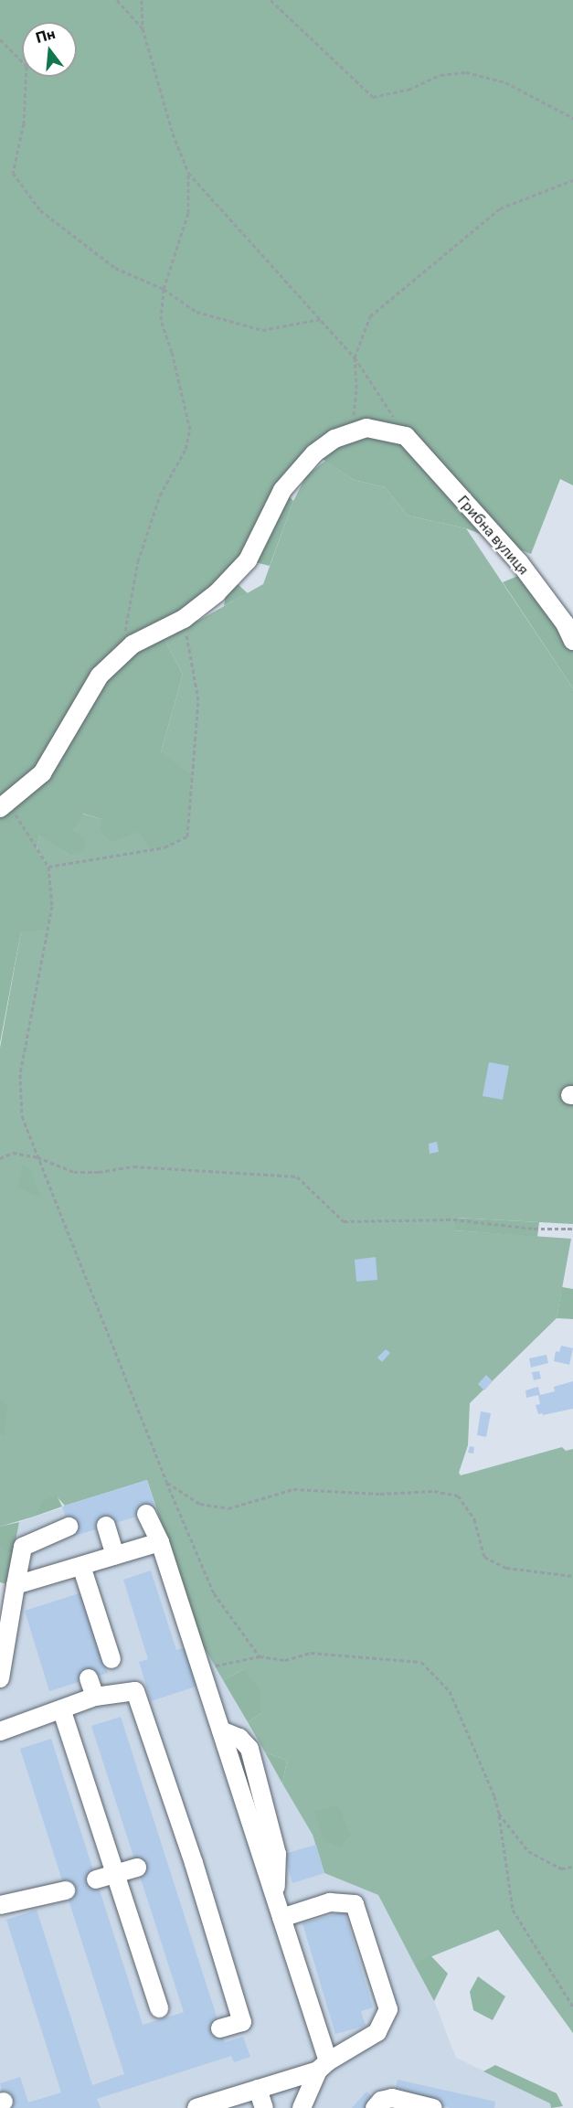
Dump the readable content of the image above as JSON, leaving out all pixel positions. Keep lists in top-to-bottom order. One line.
{"streets":{"street":["Грибна вулиця"]},"north":"top"}
